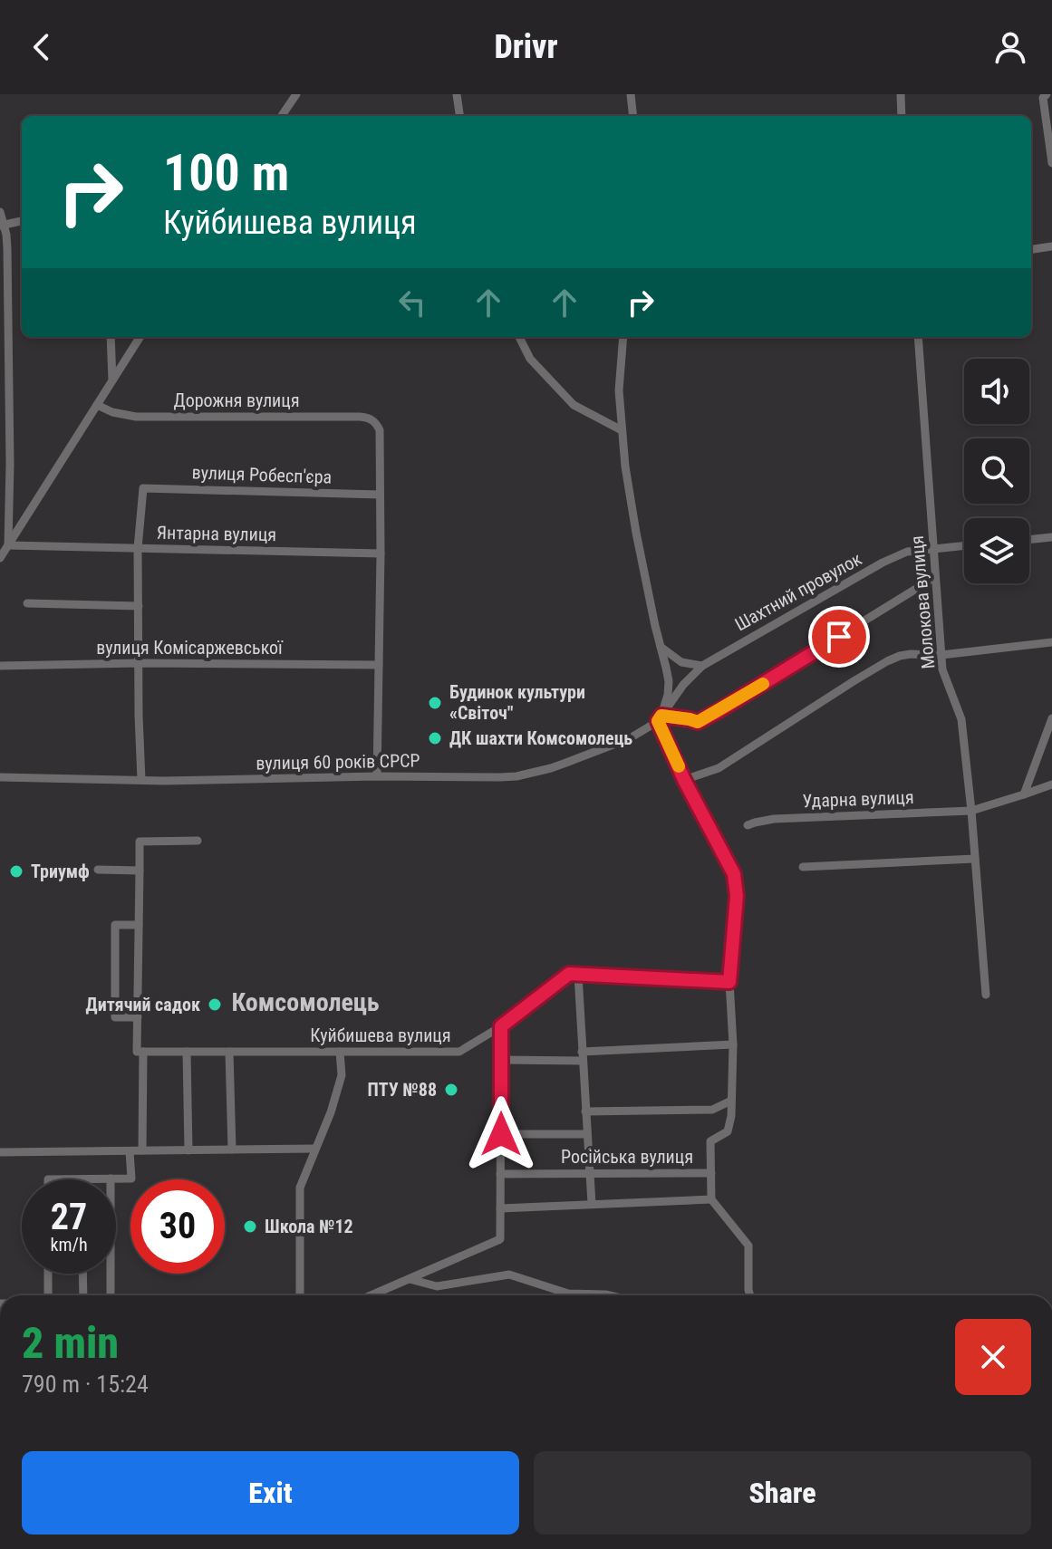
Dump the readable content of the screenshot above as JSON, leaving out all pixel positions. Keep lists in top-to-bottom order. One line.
{"streets":{"street":["Дорожня вулиця","вулиця Робесп'єра","Янтарна вулиця","Шахтний провулок","Молокова вулиця","вулиця Комісаржевської","вулиця 60 років СРСР","Ударна вулиця","Куйбишева вулиця","Російська вулиця"]},"crossings":[["Дорожня вулиця","вулиця Робесп'єра"],["вулиця Робесп'єра","Янтарна вулиця"],["Шахтний провулок","Молокова вулиця"],["Шахтний провулок","вулиця 60 років СРСР"],["Молокова вулиця","Ударна вулиця"]],"districts":["Комсомолець"],"places":["Будинок культури «Світоч\"","ДК шахти Комсомолець","Триумф","Дитячий садок","ПТУ №88","Школа №12"],"page":{"header":"Drivr","turn":["100 m","Куйбишева вулиця"],"speed":"27 km/h","limit":"30","heading":["2 min","790 m · 15:24"],"buttons":["Exit","Share"]}}
